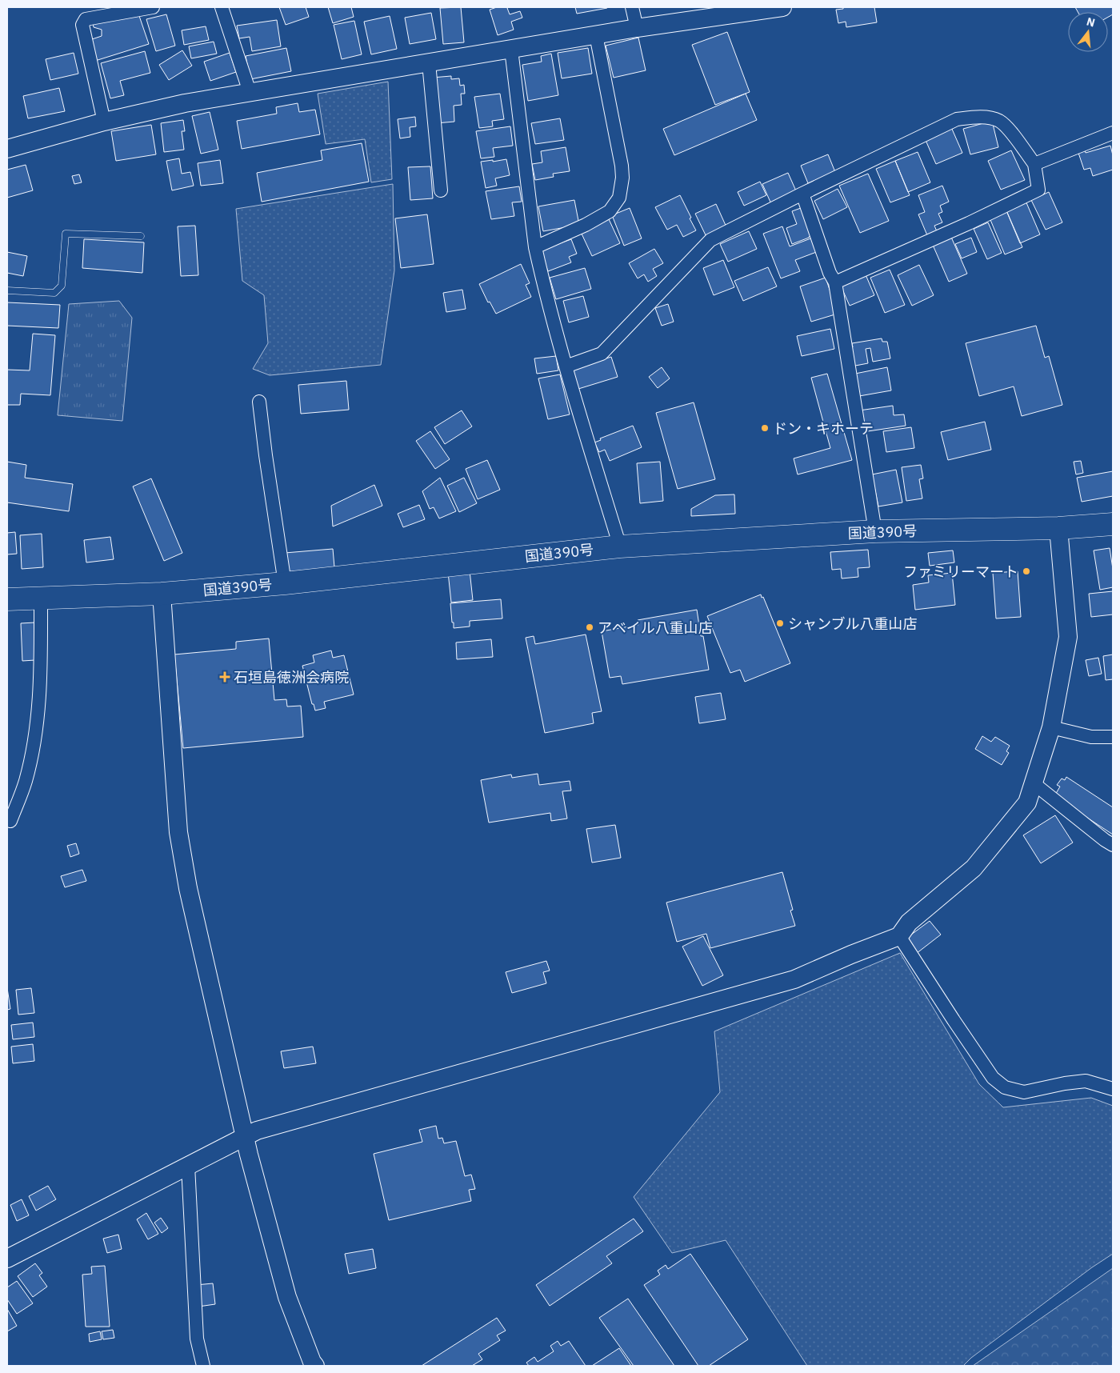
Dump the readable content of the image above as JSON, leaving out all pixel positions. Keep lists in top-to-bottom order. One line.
{"streets":{"highway":["国道390号"]},"places":{"other":["ドン・キホーテ","ファミリーマート","シャンブル八重山店","アベイル八重山店"],"health":["石垣島徳洲会病院"]},"north":"top"}
